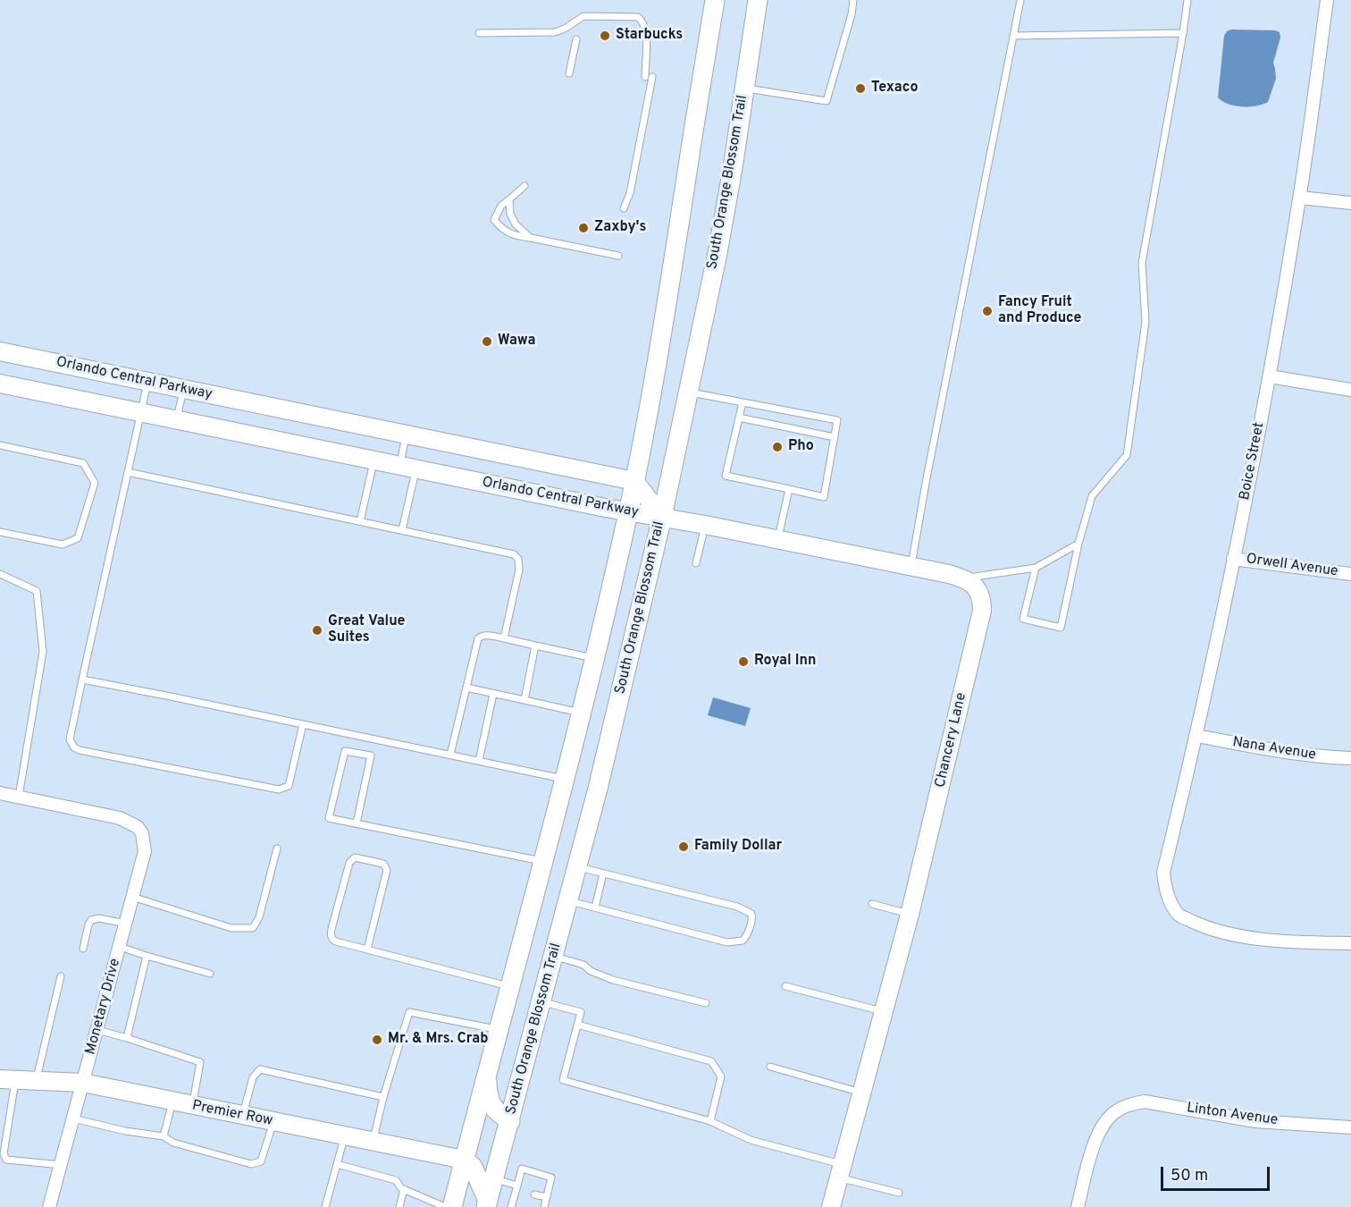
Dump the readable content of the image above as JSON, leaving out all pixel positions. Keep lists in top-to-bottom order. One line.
{"streets":{"main road":["South Orange Blossom Trail"],"street":["Orlando Central Parkway","Boice Street","Orwell Avenue","Chancery Lane","Nana Avenue","Monetary Drive","Premier Row","Linton Avenue"]},"crossings":[["South Orange Blossom Trail","Orlando Central Parkway"],["Boice Street","Orwell Avenue"],["Boice Street","Nana Avenue"],["Monetary Drive","Premier Row"]],"places":["Starbucks","Texaco","Zaxby's","Fancy Fruit and Produce","Wawa","Pho","Great Value Suites","Royal Inn","Family Dollar","Mr. & Mrs. Crab"],"scale_bar":"50 m"}
